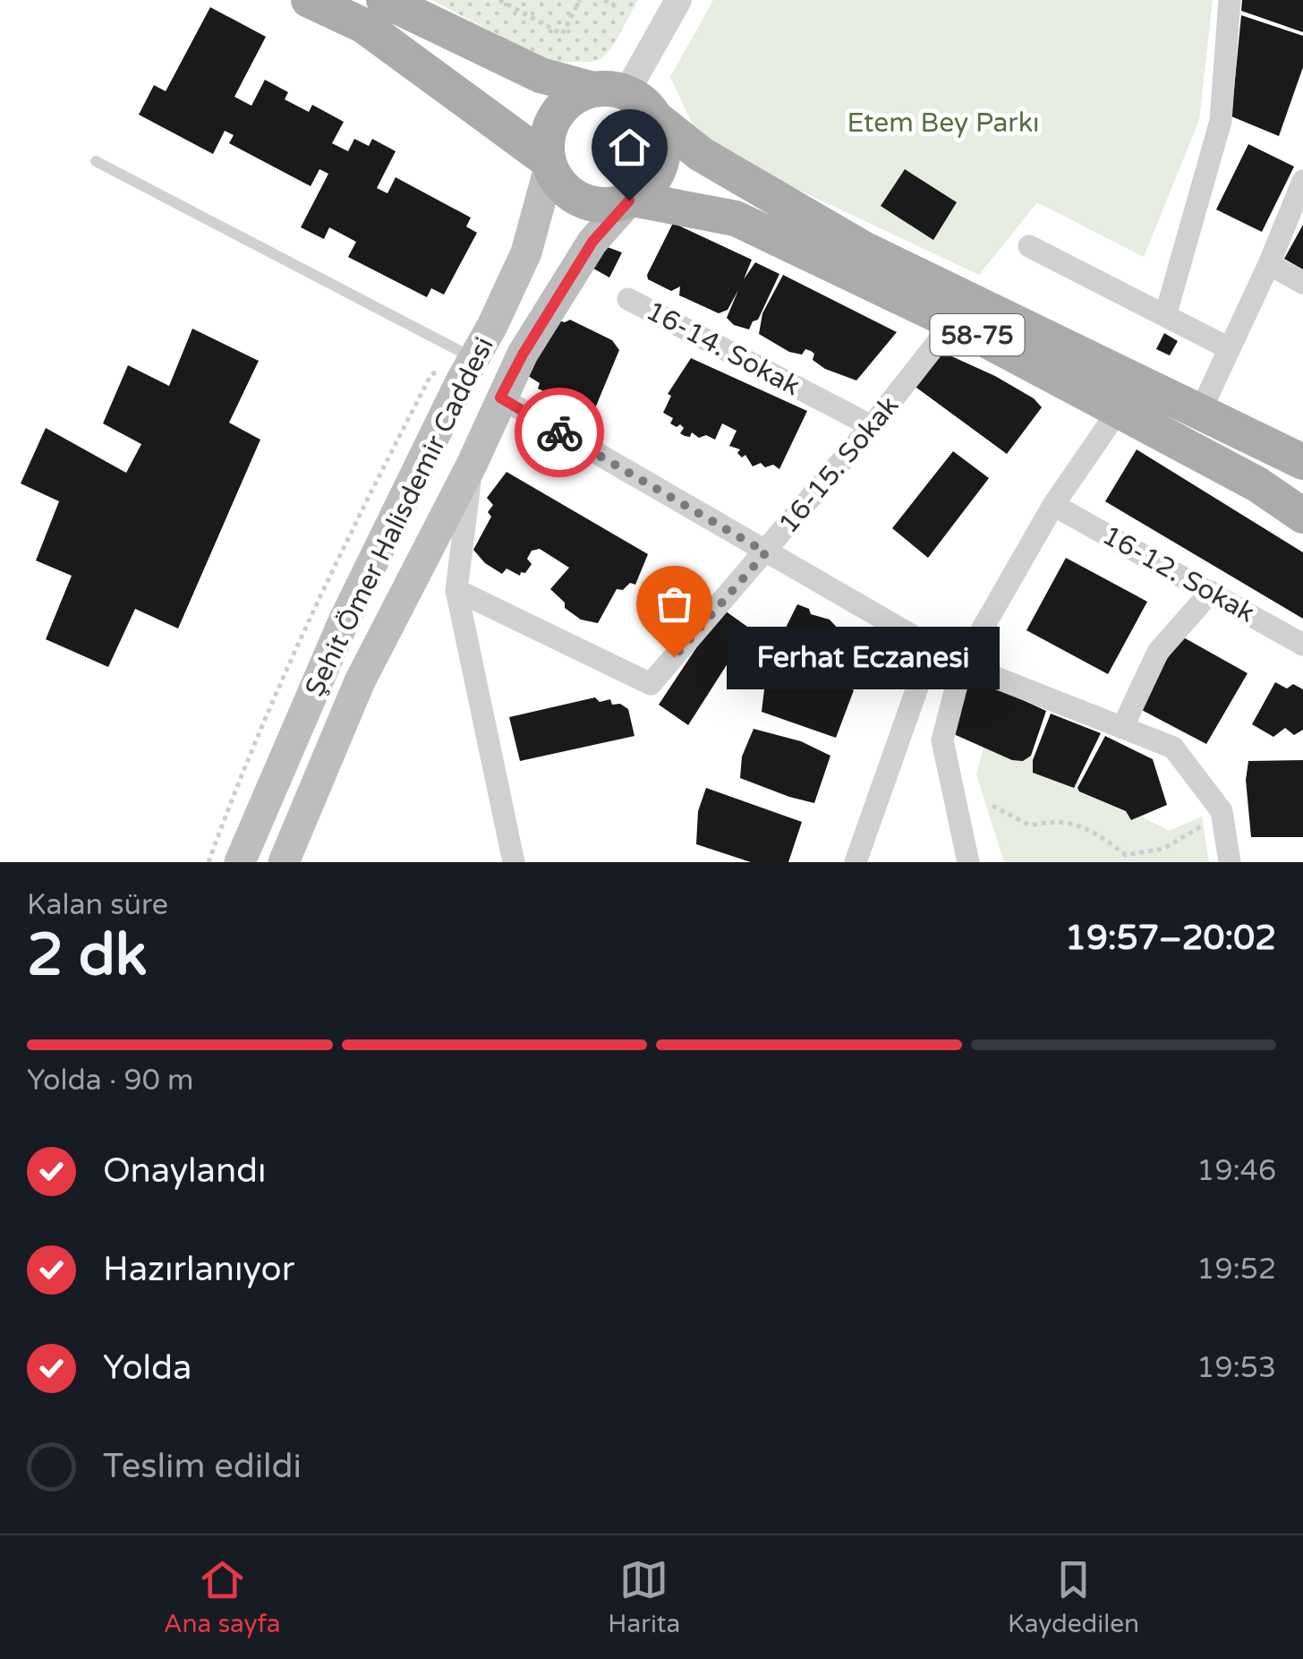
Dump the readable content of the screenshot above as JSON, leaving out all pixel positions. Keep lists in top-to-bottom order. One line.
{"streets":{"main road":["58-75","Şehit Ömer Halisdemir Caddesi"],"street":["16-14. Sokak","16-15. Sokak","16-12. Sokak"]},"crossings":[["58-75","16-15. Sokak"],["58-75","Şehit Ömer Halisdemir Caddesi"],["16-14. Sokak","16-15. Sokak"]],"parks":["Etem Bey Parkı"],"places":["Ferhat Eczanesi"],"page":{"bubble":"Ferhat Eczanesi","heading":["2 dk","Kalan süre","19:57–20:02"],"bar":"Yolda · 90 m","list":[["Onaylandı","19:46"],["Hazırlanıyor","19:52"],["Yolda","19:53"],"Teslim edildi"],"tabs":["Ana sayfa","Harita","Kaydedilen"]}}
